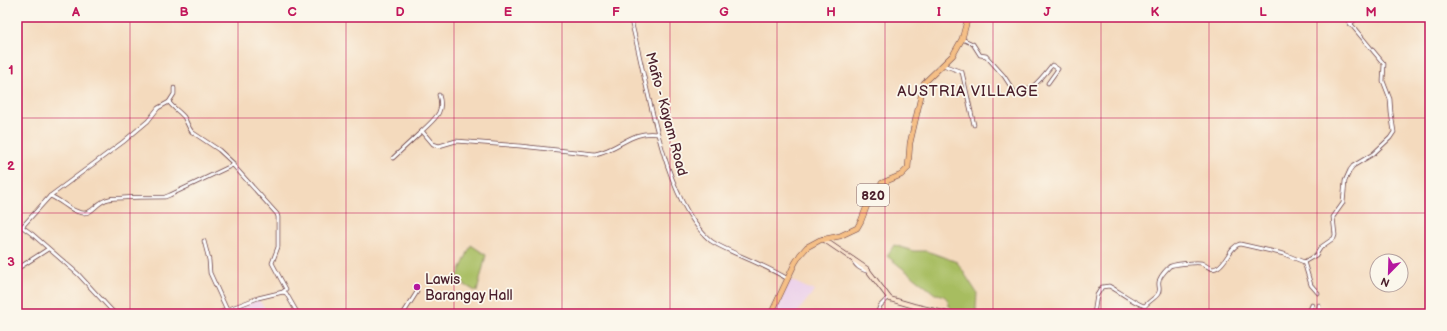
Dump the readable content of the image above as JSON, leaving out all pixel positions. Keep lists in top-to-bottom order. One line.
{"streets":{"highway":["820"],"street":["Maño - Kayam Road"]},"crossings":[["Maño - Kayam Road","820"]],"districts":["AUSTRIA VILLAGE"],"places":["Lawis Barangay Hall"],"north":"bottom left","grid":{"columns":["A","B","C","D","E","F","G","H","I","J","K","L","M"],"rows":["1","2","3"]}}
